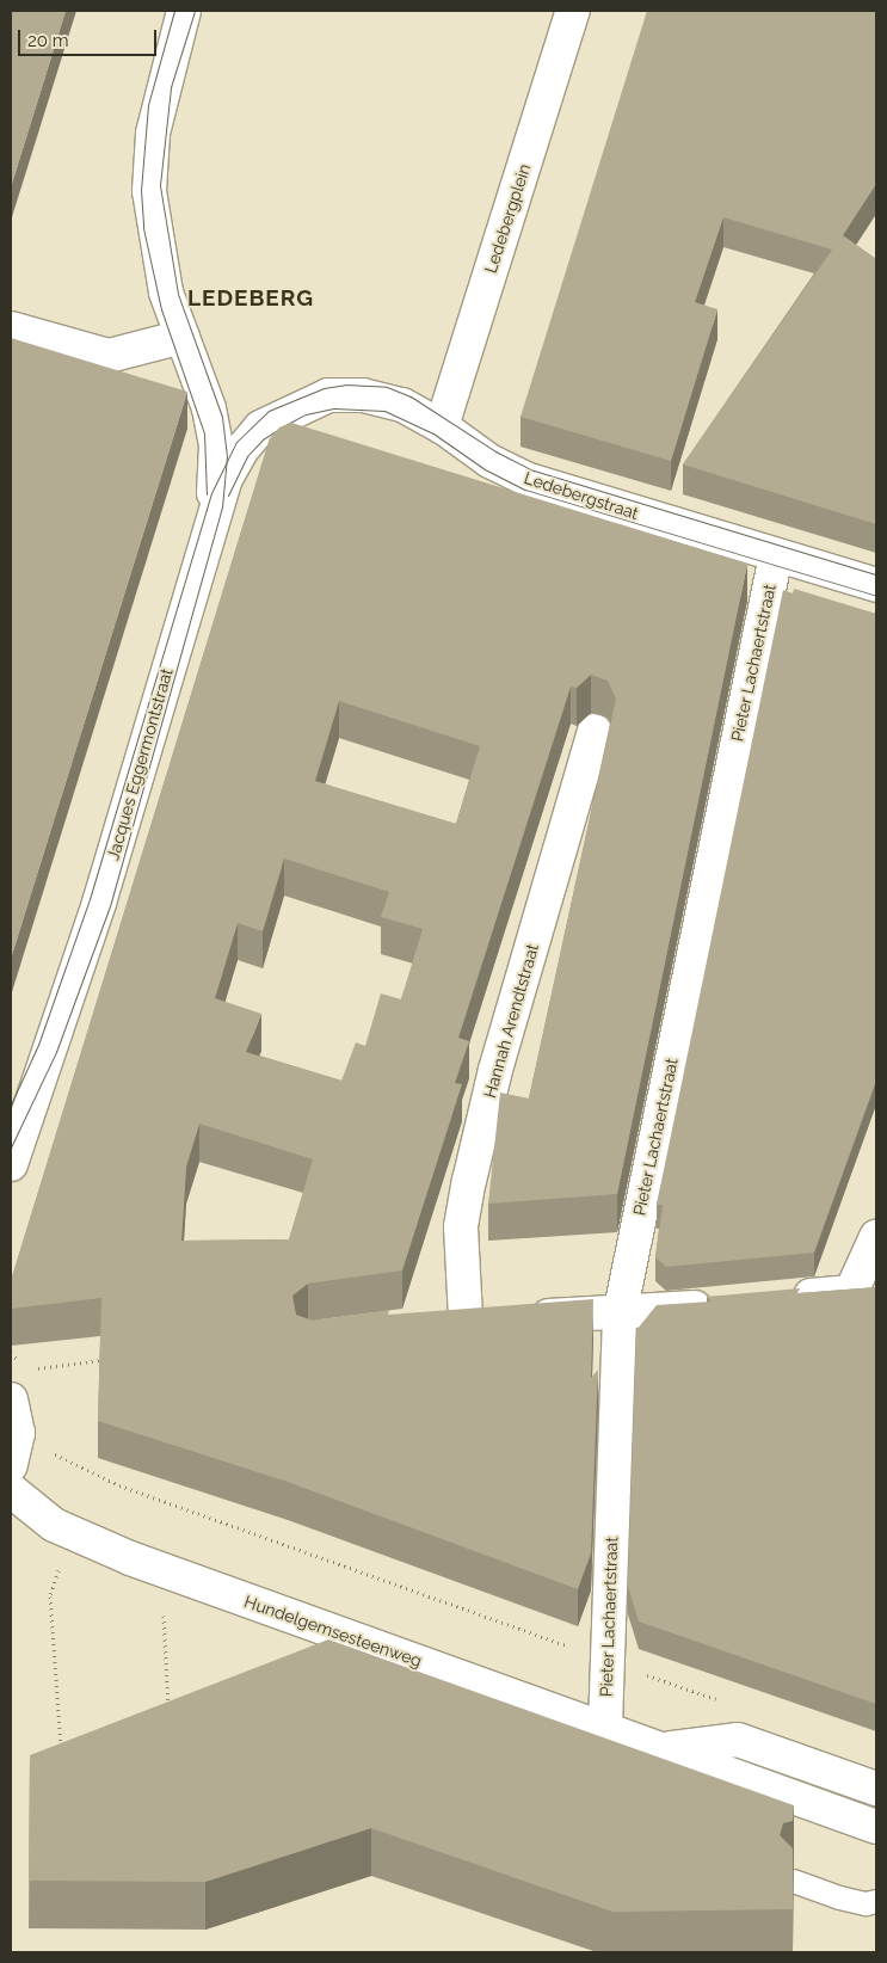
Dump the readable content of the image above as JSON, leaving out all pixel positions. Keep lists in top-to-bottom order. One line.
{"streets":{"street":["Ledebergplein","Ledebergstraat","Pieter Lachaertstraat","Jacques Eggermontstraat","Hannah Arendtstraat","Hundelgemsesteenweg"]},"crossings":[["Ledebergplein","Ledebergstraat"],["Ledebergstraat","Pieter Lachaertstraat"],["Ledebergstraat","Jacques Eggermontstraat"],["Pieter Lachaertstraat","Hundelgemsesteenweg"]],"districts":["LEDEBERG"],"scale_bar":"20 m"}
